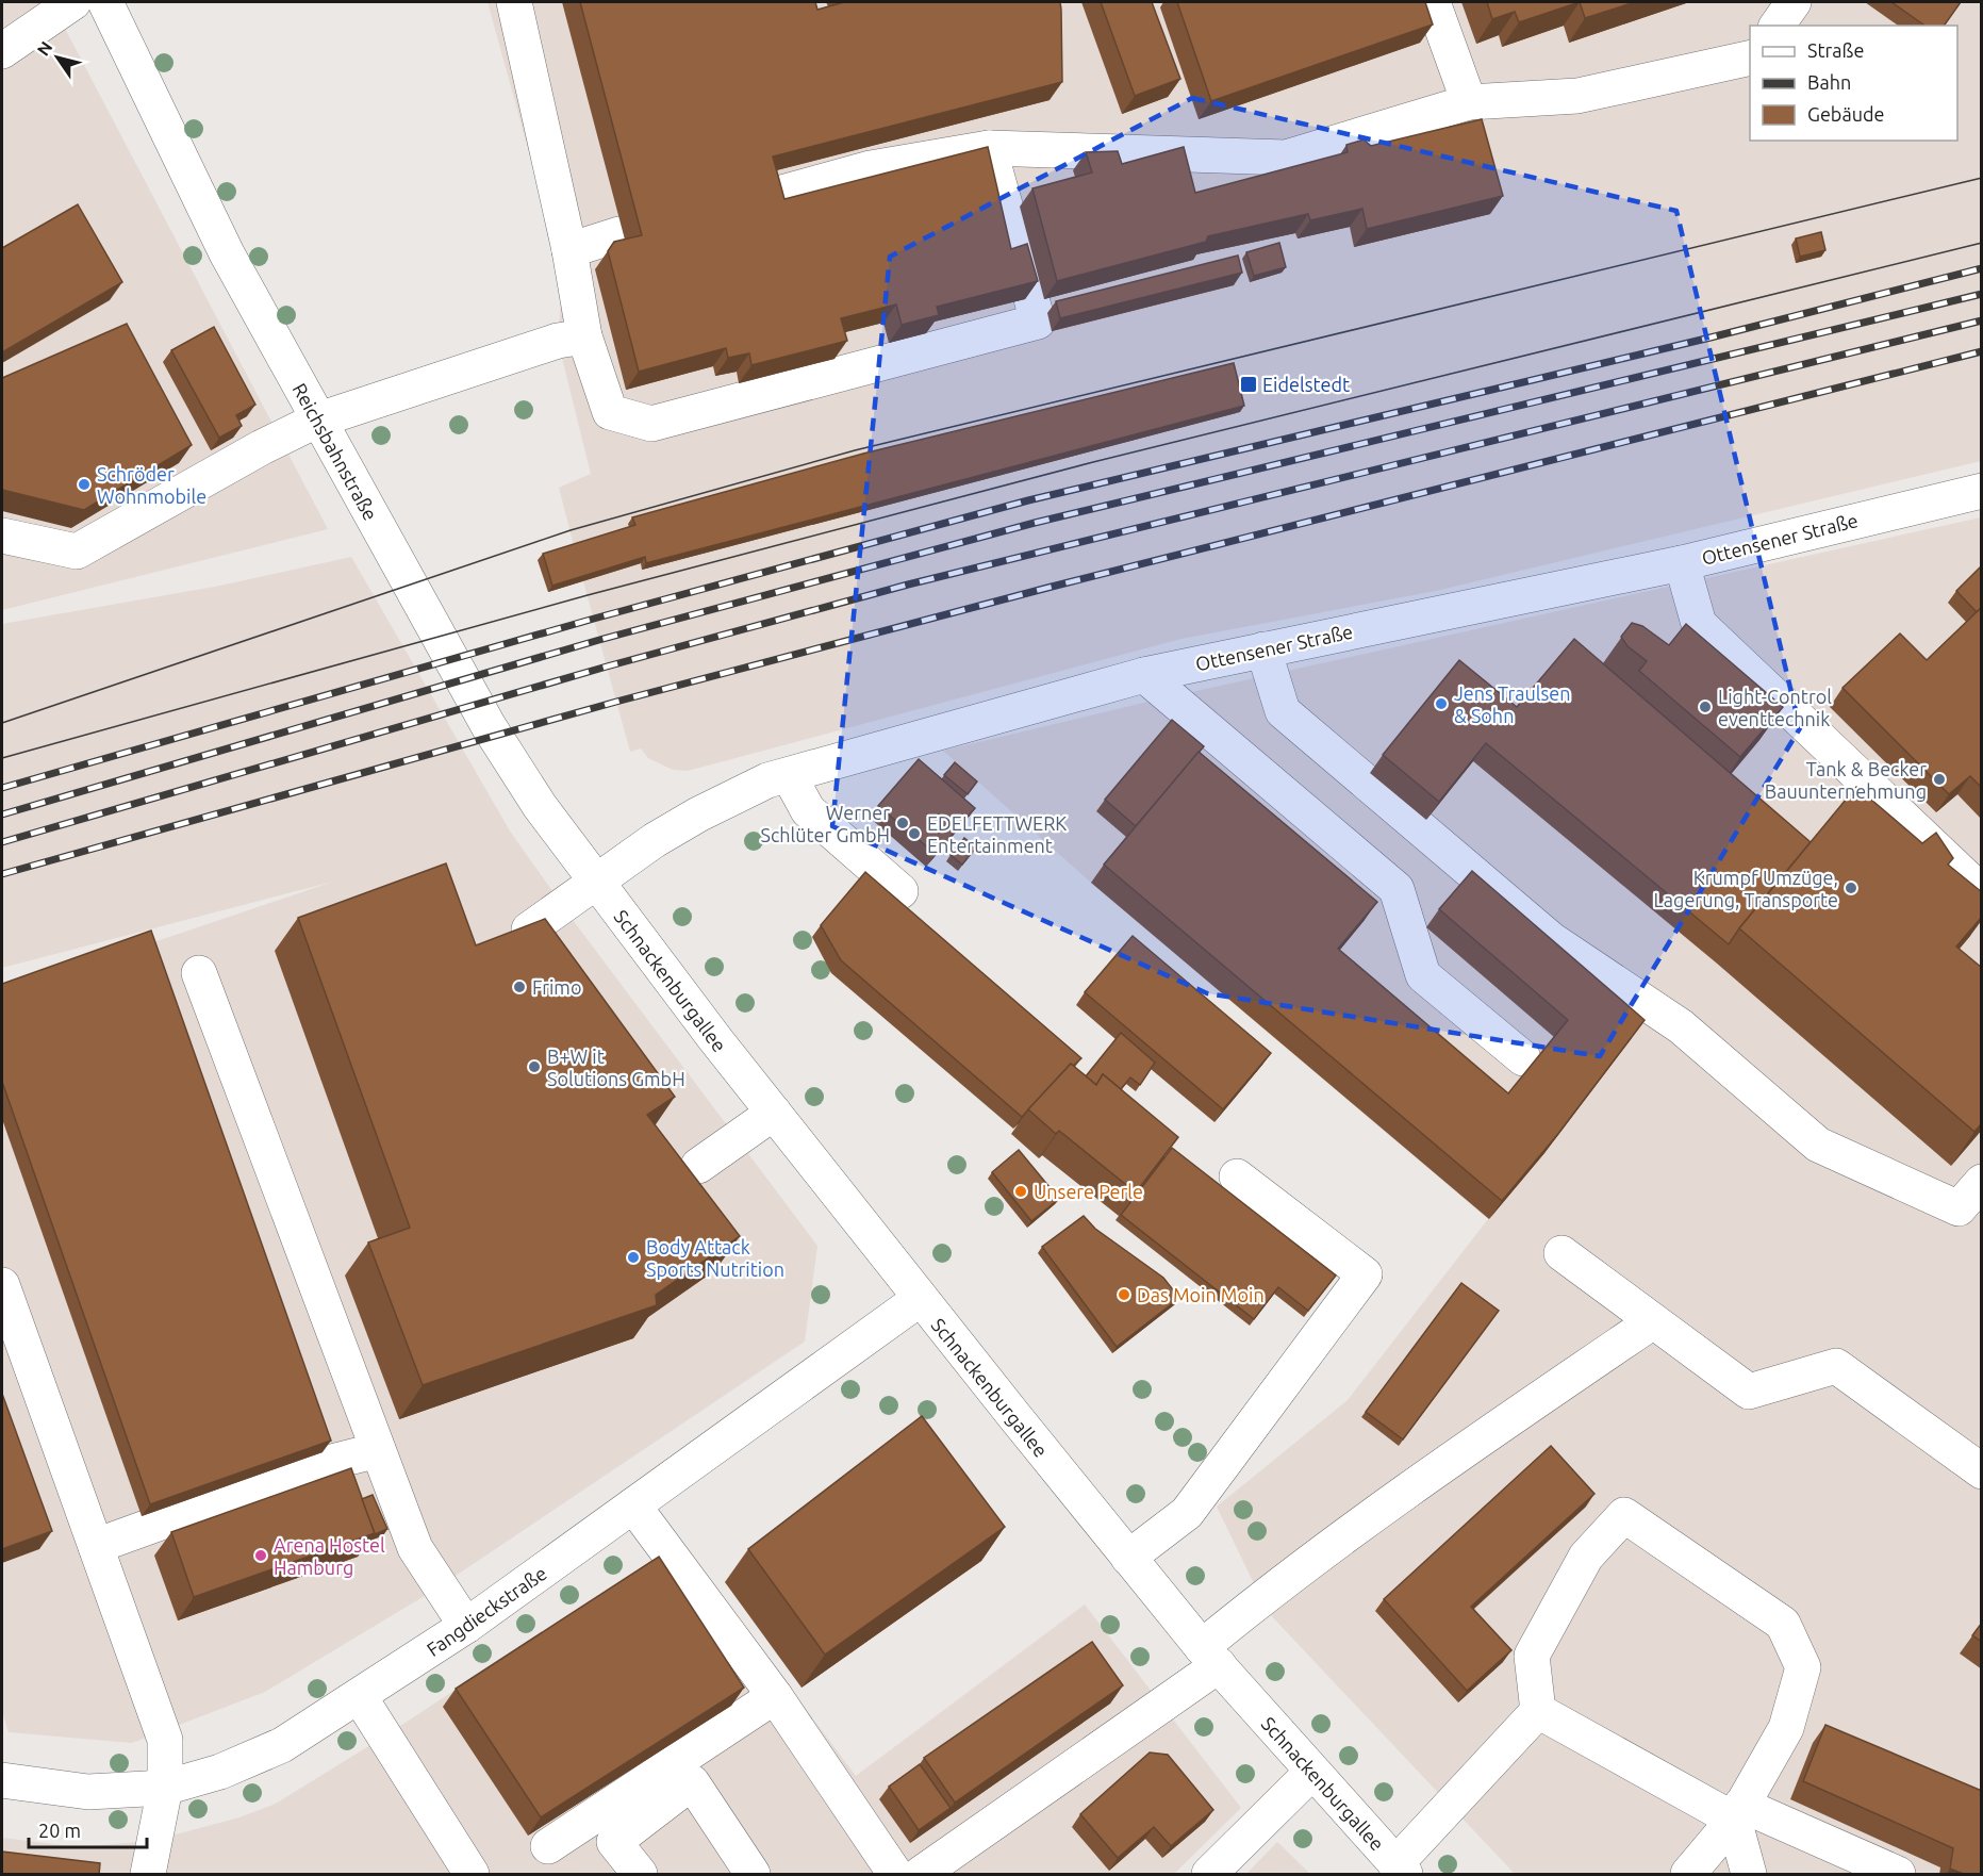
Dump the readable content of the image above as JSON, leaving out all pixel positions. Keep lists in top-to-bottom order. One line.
{"streets":{"street":["Reichsbahnstraße","Ottensener Straße","Schnackenburgallee","Fangdieckstraße"]},"crossings":[["Reichsbahnstraße","Ottensener Straße"],["Reichsbahnstraße","Schnackenburgallee"],["Ottensener Straße","Schnackenburgallee"],["Schnackenburgallee","Fangdieckstraße"]],"places":{"transit":["Eidelstedt"],"other":["Schröder Wohnmobile","Jens Traulsen & Sohn","Light-Control eventtechnik","Tank & Becker Bauunternehmung","Werner Schlüter GmbH","EDELFETTWERK Entertainment","Krumpf Umzüge, Lagerung, Transporte","Frimo","B+W it Solutions GmbH","Unsere Perle","Body Attack Sports Nutrition","Das Moin Moin","Arena Hostel Hamburg"]},"legend":["Straße","Bahn","Gebäude"],"scale_bar":"20 m","north":"top left"}
